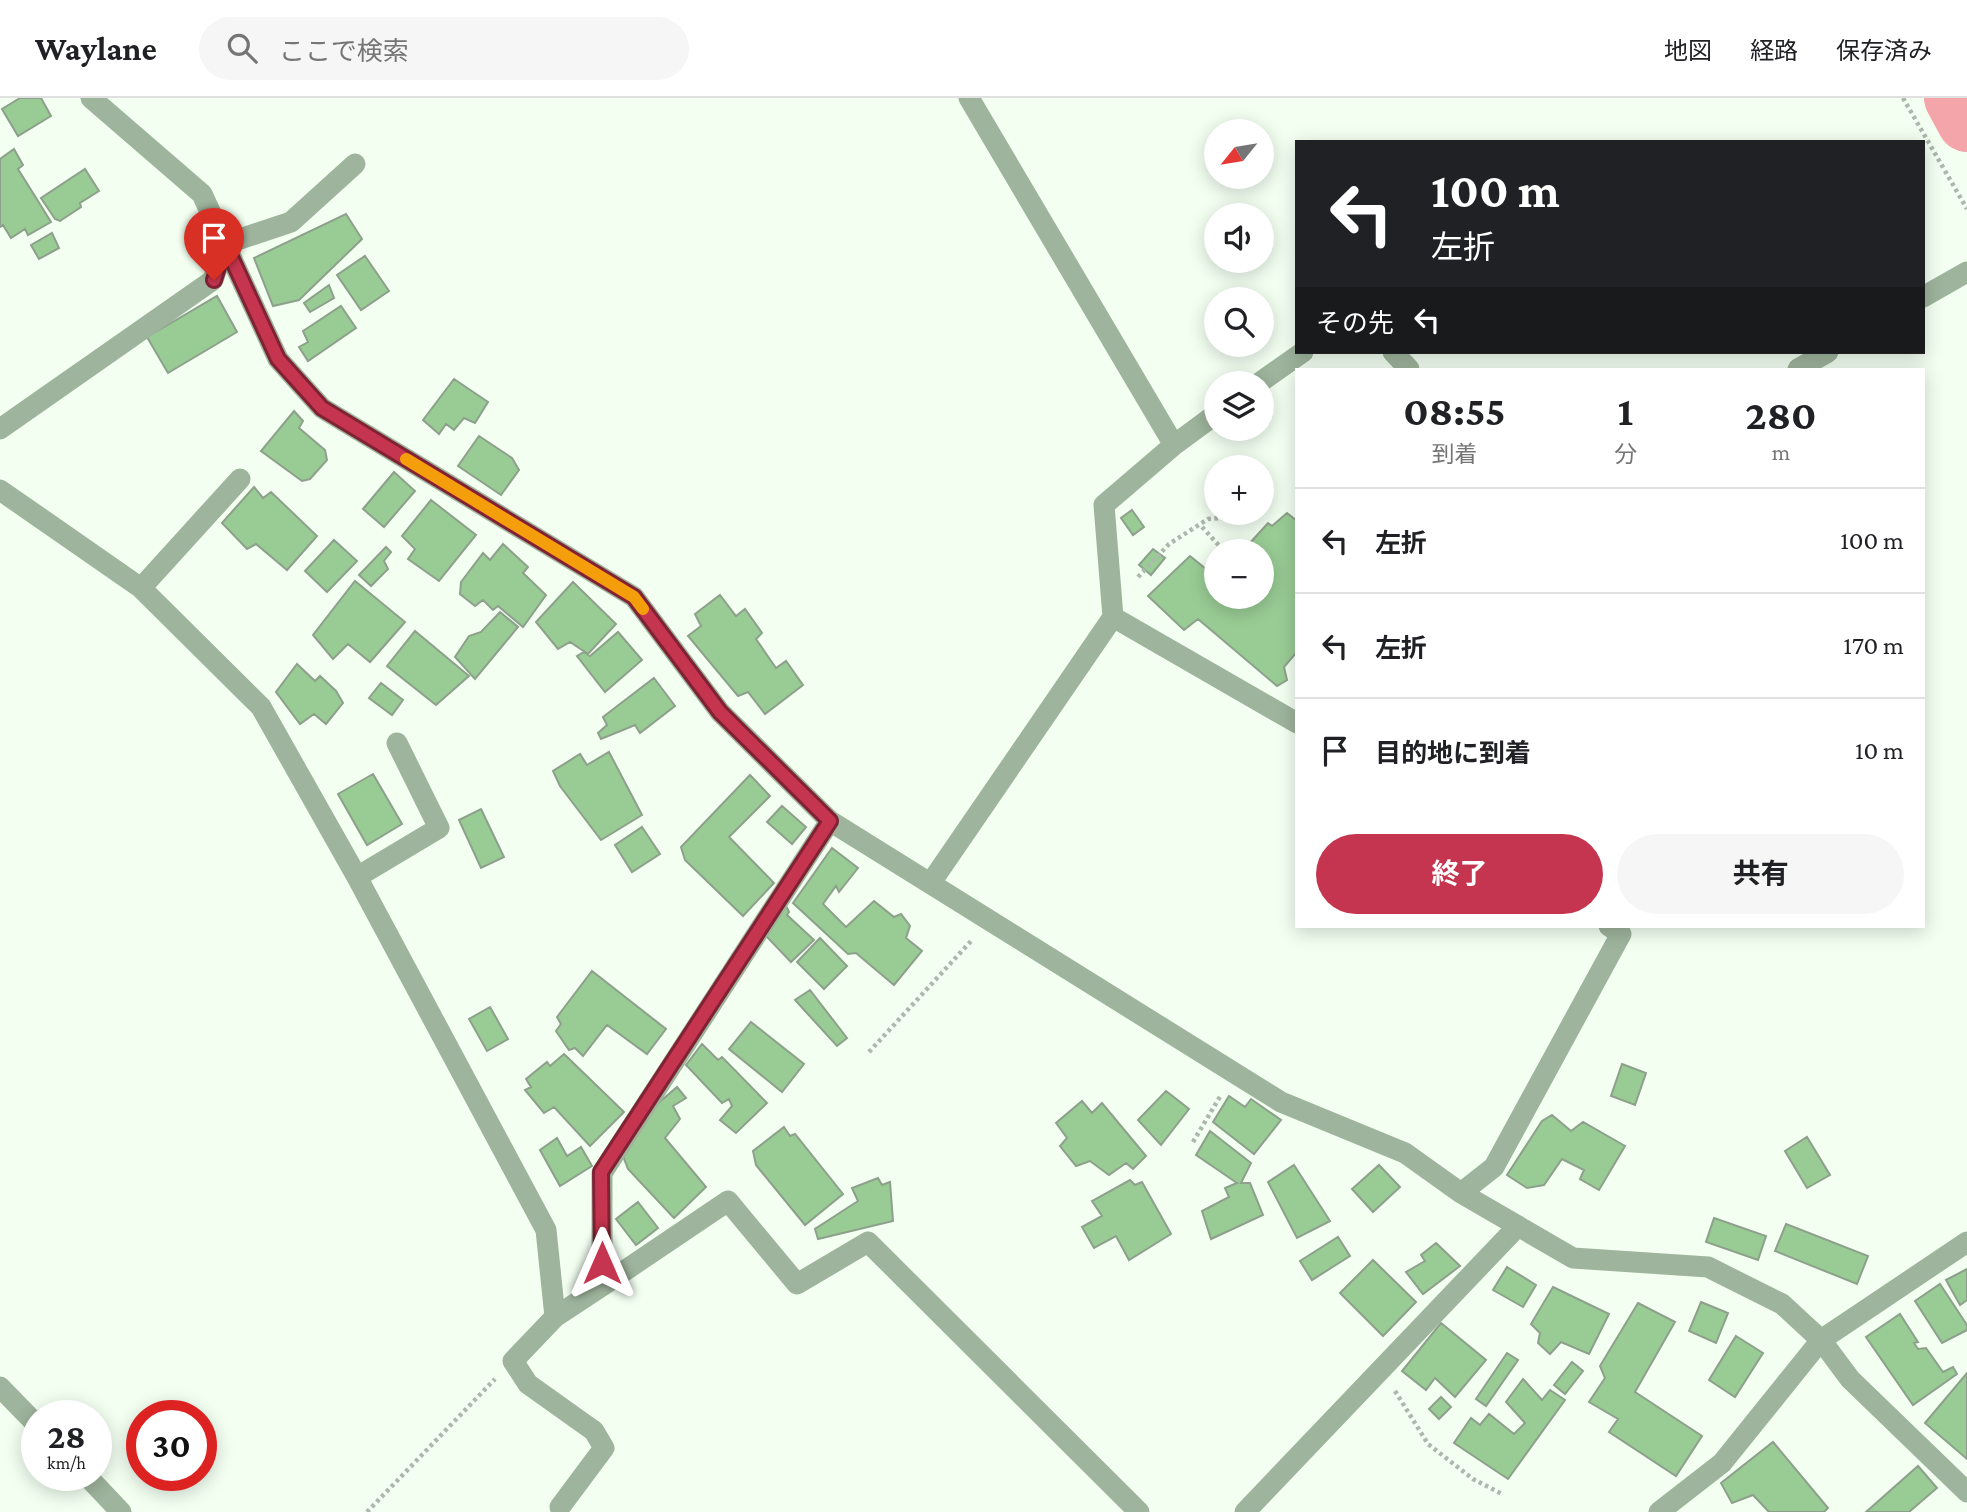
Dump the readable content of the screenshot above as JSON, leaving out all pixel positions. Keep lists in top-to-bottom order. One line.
{"north":"bottom left","page":{"header":"Waylane","search":"ここで検索","nav":["地図","経路","保存済み"],"map_buttons":["+","−"],"turn":["100 m","左折"],"then":"その先","eta":["08:55","到着","1","分","280","m"],"list":[{"name":"左折","value":"100 m"},{"name":"左折","value":"170 m"},{"name":"目的地に到着","value":"10 m"}],"buttons":["終了","共有"],"speed":"28 km/h","limit":"30"}}
